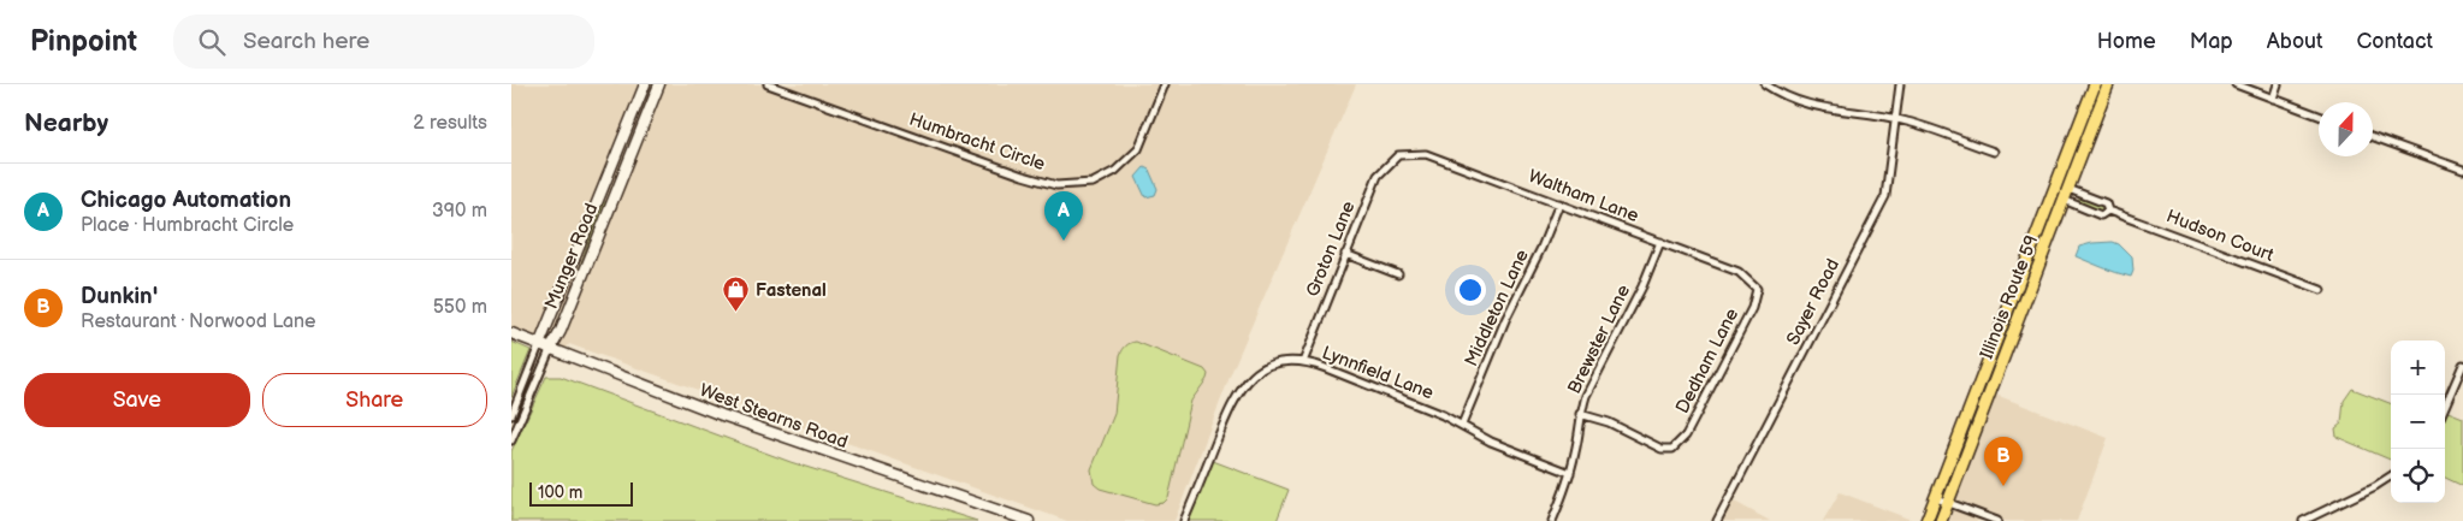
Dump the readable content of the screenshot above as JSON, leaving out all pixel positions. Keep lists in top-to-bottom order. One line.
{"streets":{"main road":["Illinois Route 59"],"street":["Humbracht Circle","Waltham Lane","Hudson Court","Groton Lane","Munger Road","Sayer Road","Middleton Lane","Brewster Lane","Dedham Lane","Lynnfield Lane","West Stearns Road"]},"crossings":[["Waltham Lane","Groton Lane"],["Waltham Lane","Middleton Lane"],["Waltham Lane","Brewster Lane"],["Waltham Lane","Dedham Lane"],["Hudson Court","Illinois Route 59"],["Groton Lane","Lynnfield Lane"],["Munger Road","West Stearns Road"],["Middleton Lane","Lynnfield Lane"],["Brewster Lane","Dedham Lane"],["Brewster Lane","Lynnfield Lane"]],"places":{"shop":["Fastenal"]},"scale_bar":"100 m","north":"top","page":{"header":"Pinpoint","search":"Search here","nav":["Home","Map","About","Contact"],"heading":["Nearby","2 results"],"list":[{"mark":"A","name":"Chicago Automation","note":"Place · Humbracht Circle","value":"390 m"},{"mark":"B","name":"Dunkin'","note":"Restaurant · Norwood Lane","value":"550 m"}],"pins":["A","B"],"map_buttons":["+","−"],"buttons":["Save","Share"],"scale":"100 m"}}
